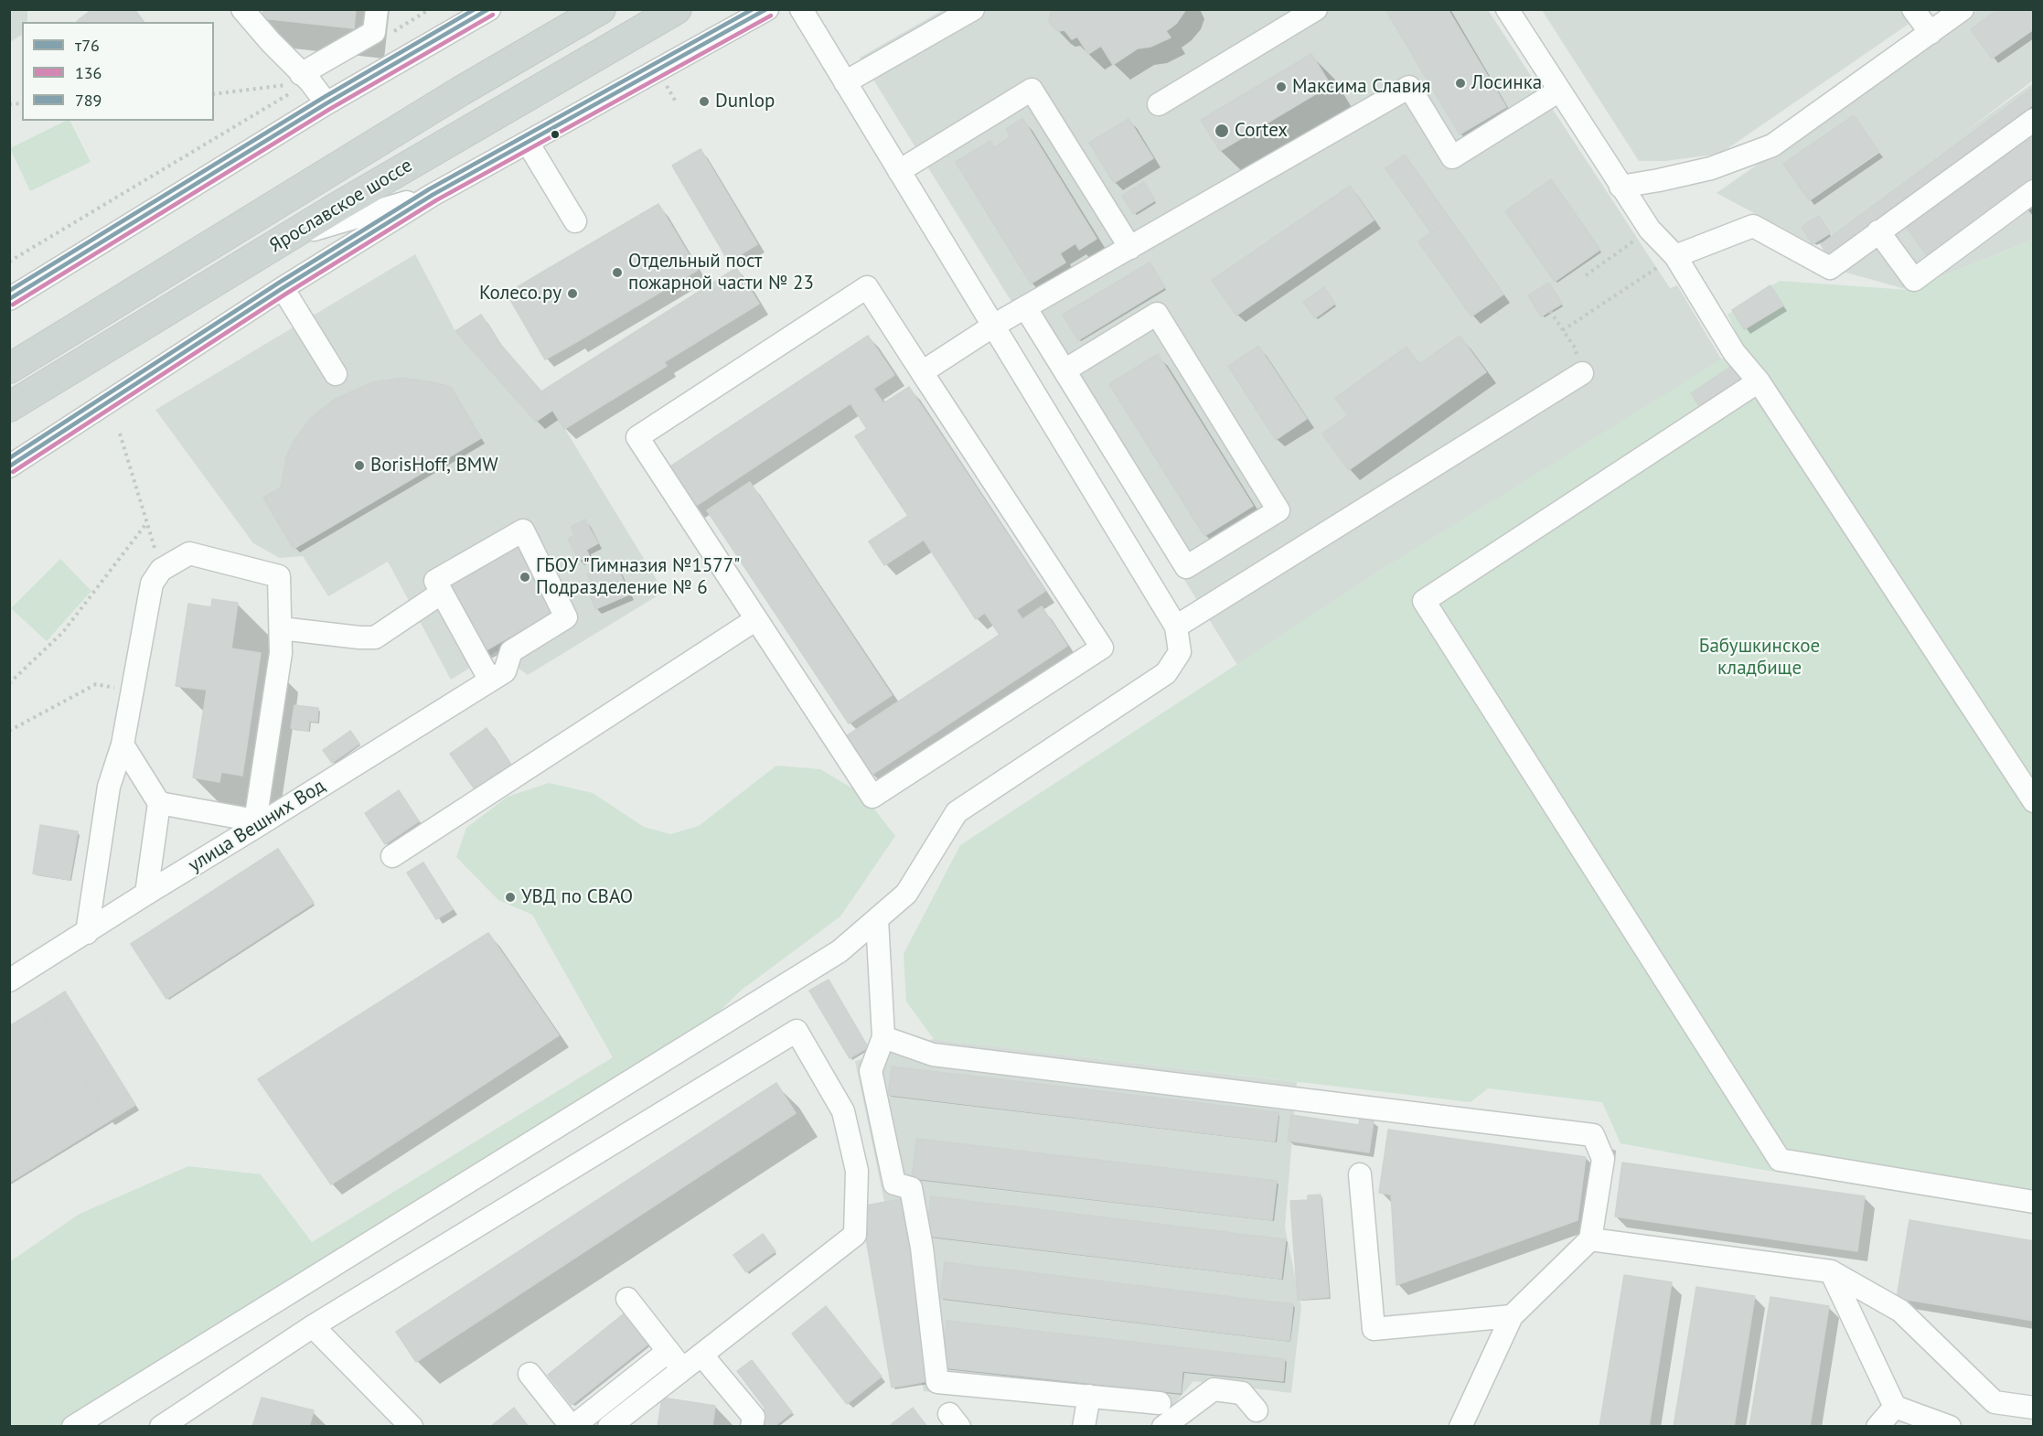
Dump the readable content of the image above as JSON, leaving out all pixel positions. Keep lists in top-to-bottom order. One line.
{"streets":{"main road":["Ярославское шоссе"],"street":["улица Вешних Вод"]},"parks":["Бабушкинское кладбище"],"places":["Лосинка","Максима Славия","Dunlop","Cortex","Отдельный пост пожарной части № 23","Колесо.ру","BorisHoff, BMW","ГБОУ \"Гимназия №1577\" Подразделение № 6","УВД по СВАО"],"lines":["transit line т76","transit line 789","transit line 136"],"legend":["т76","136","789"]}
